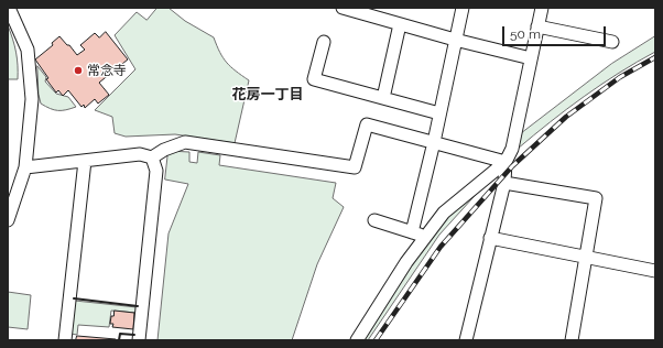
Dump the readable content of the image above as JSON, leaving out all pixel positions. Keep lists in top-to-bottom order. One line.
{"districts":["花房一丁目"],"places":["常念寺"],"scale_bar":"50 m"}
